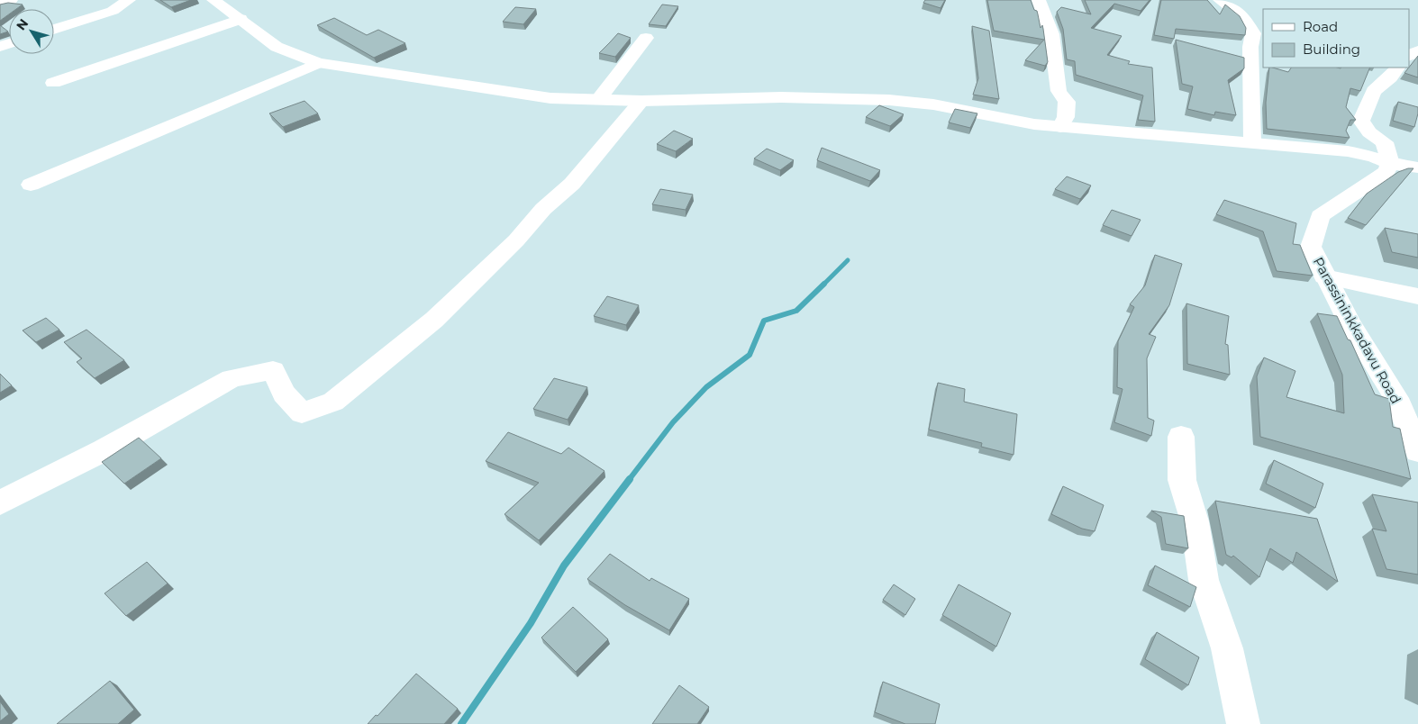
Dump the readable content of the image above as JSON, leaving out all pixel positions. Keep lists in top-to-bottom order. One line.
{"streets":{"street":["Parassininkkadavu Road"]},"legend":["Road","Building"],"north":"top left"}
